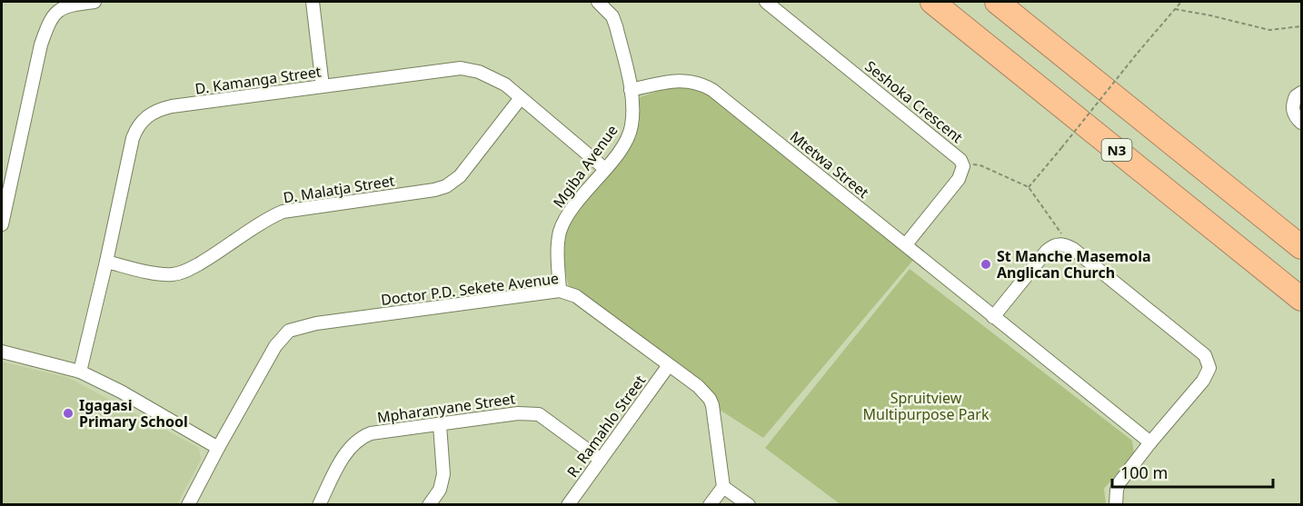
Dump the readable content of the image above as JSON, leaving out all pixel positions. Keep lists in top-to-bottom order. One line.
{"streets":{"highway":["N3"],"street":["D. Kamanga Street","Seshoka Crescent","Mtetwa Street","Mgiba Avenue","D. Malatja Street","Doctor P.D. Sekete Avenue","Mpharanyane Street","R. Ramahlo Street"]},"crossings":[["D. Kamanga Street","Mgiba Avenue"],["D. Kamanga Street","D. Malatja Street"],["Seshoka Crescent","Mtetwa Street"],["Mtetwa Street","Mgiba Avenue"],["Mgiba Avenue","Doctor P.D. Sekete Avenue"],["Doctor P.D. Sekete Avenue","R. Ramahlo Street"],["Mpharanyane Street","R. Ramahlo Street"]],"parks":["Spruitview Multipurpose Park"],"places":["St Manche Masemola Anglican Church","Igagasi Primary School"],"scale_bar":"100 m"}
